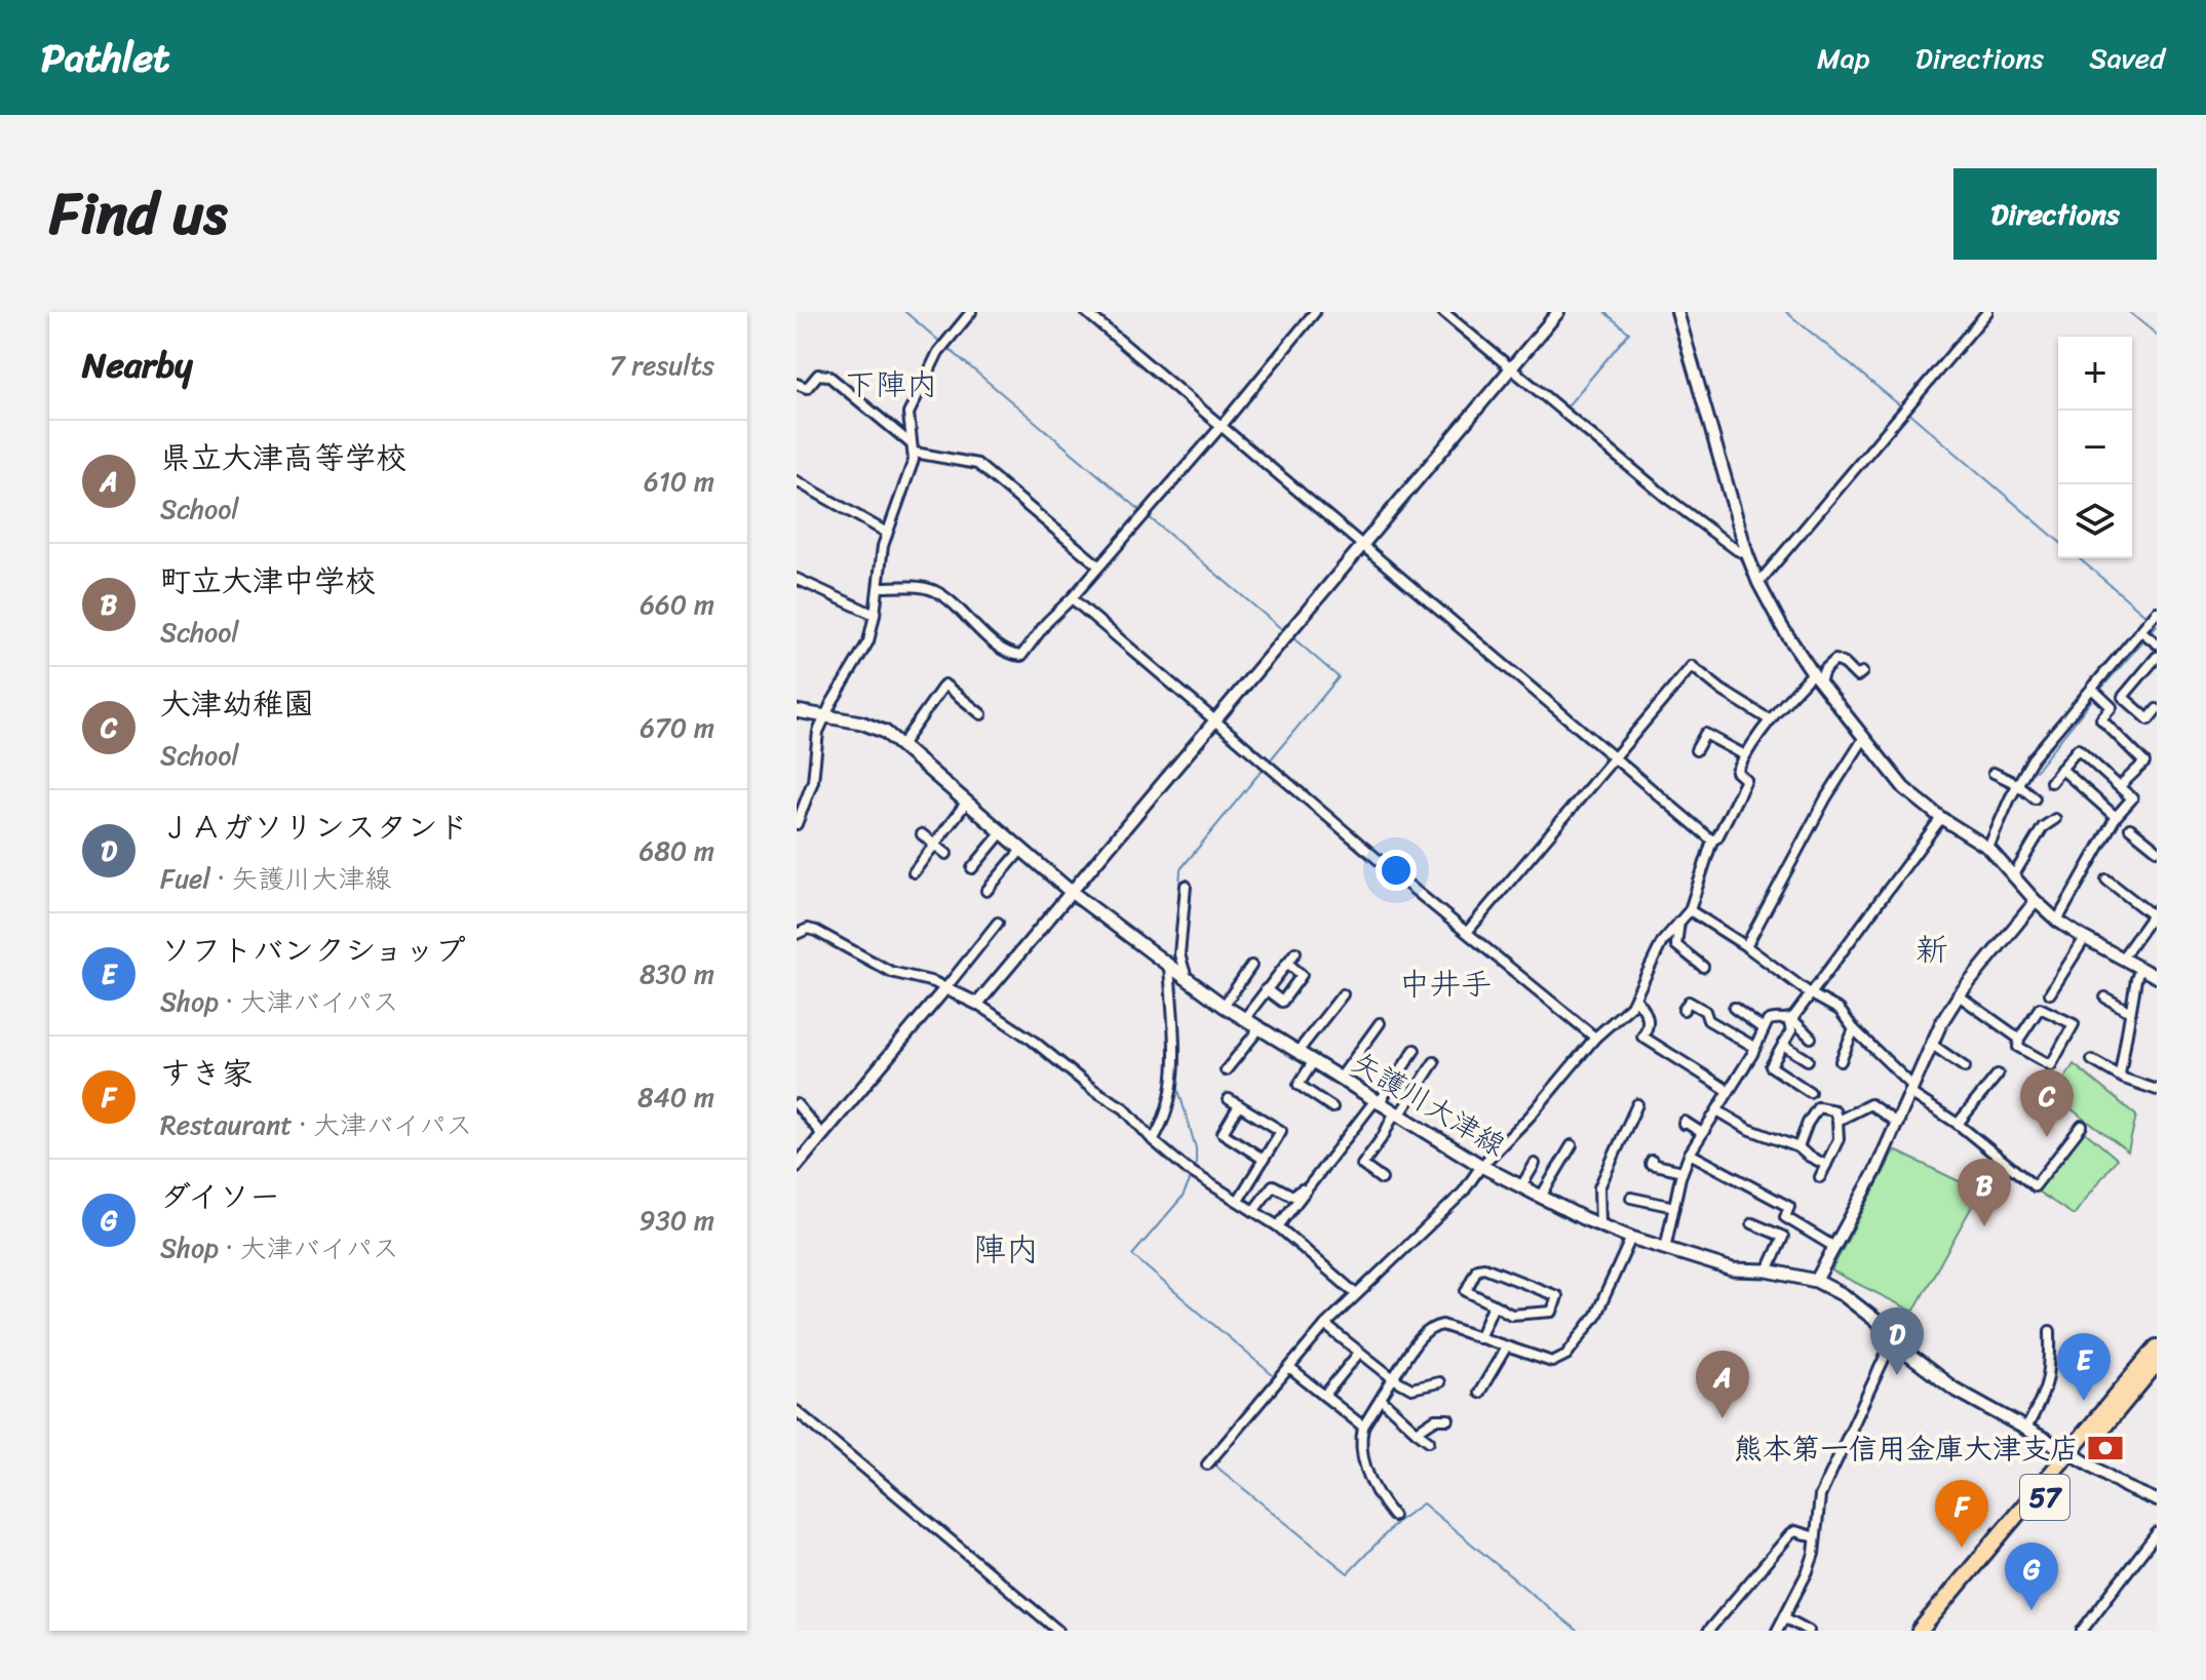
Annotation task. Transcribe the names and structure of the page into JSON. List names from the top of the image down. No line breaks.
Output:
{"streets":{"highway":["57"],"main road":["矢護川大津線"]},"crossings":[["矢護川大津線","57"]],"districts":["下陣内","新","中井手","陣内"],"places":{"bank":["熊本第一信用金庫大津支店"]},"page":{"header":"Pathlet","nav":["Map","Directions","Saved"],"title":"Find us","buttons":"Directions","heading":["Nearby","7 results"],"map_buttons":["+","−"],"list":[{"mark":"A","name":"県立大津高等学校","note":"School","value":"610 m"},{"mark":"B","name":"町立大津中学校","note":"School","value":"660 m"},{"mark":"C","name":"大津幼稚園","note":"School","value":"670 m"},{"mark":"D","name":"ＪＡガソリンスタンド","note":"Fuel · 矢護川大津線","value":"680 m"},{"mark":"E","name":"ソフトバンクショップ","note":"Shop · 大津バイパス","value":"830 m"},{"mark":"F","name":"すき家","note":"Restaurant · 大津バイパス","value":"840 m"},{"mark":"G","name":"ダイソー","note":"Shop · 大津バイパス","value":"930 m"}],"pins":["C","B","D","E","A","F","G"]}}
